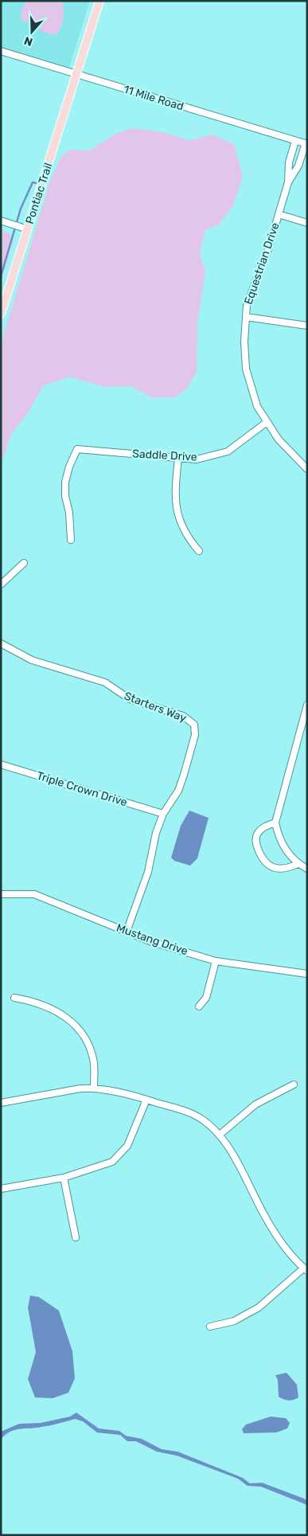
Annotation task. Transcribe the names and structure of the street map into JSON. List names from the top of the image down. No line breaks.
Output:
{"streets":{"main road":["Pontiac Trail"],"street":["11 Mile Road","Equestrian Drive","Saddle Drive","Starters Way","Triple Crown Drive","Mustang Drive"]},"crossings":[["11 Mile Road","Pontiac Trail"],["11 Mile Road","Equestrian Drive"],["Equestrian Drive","Saddle Drive"],["Starters Way","Triple Crown Drive"],["Starters Way","Mustang Drive"]],"north":"bottom"}
